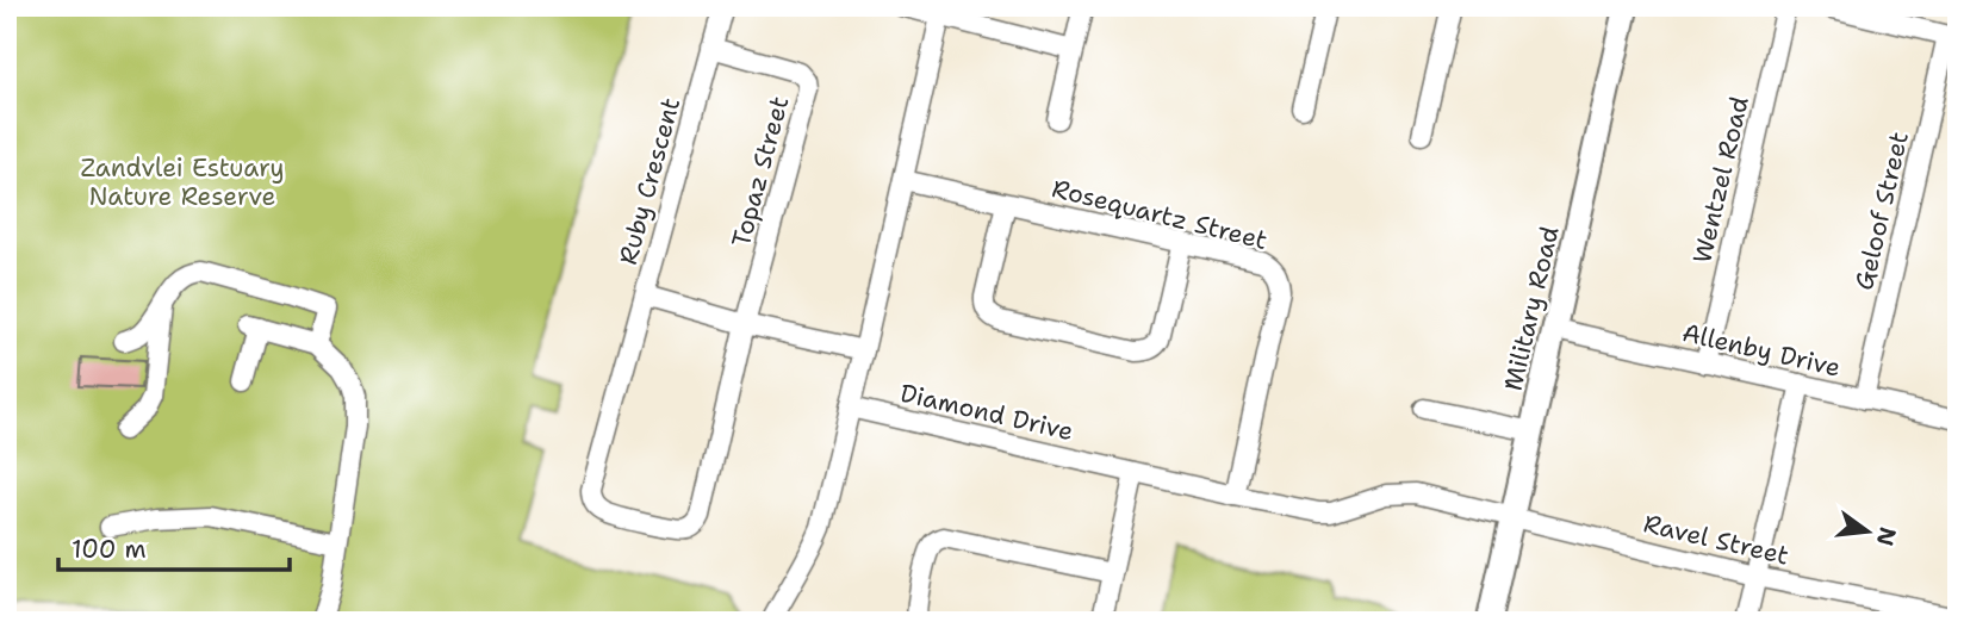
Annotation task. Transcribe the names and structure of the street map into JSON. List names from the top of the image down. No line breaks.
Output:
{"streets":{"main road":["Military Road"],"street":["Topaz Street","Wentzel Road","Ruby Crescent","Geloof Street","Rosequartz Street","Allenby Drive","Diamond Drive","Ravel Street"]},"crossings":[["Topaz Street","Ruby Crescent"],["Wentzel Road","Allenby Drive"],["Geloof Street","Allenby Drive"],["Rosequartz Street","Diamond Drive"],["Military Road","Allenby Drive"],["Military Road","Diamond Drive"],["Military Road","Ravel Street"],["Diamond Drive","Ravel Street"]],"parks":["Zandvlei Estuary Nature Reserve"],"scale_bar":"100 m","north":"right"}
